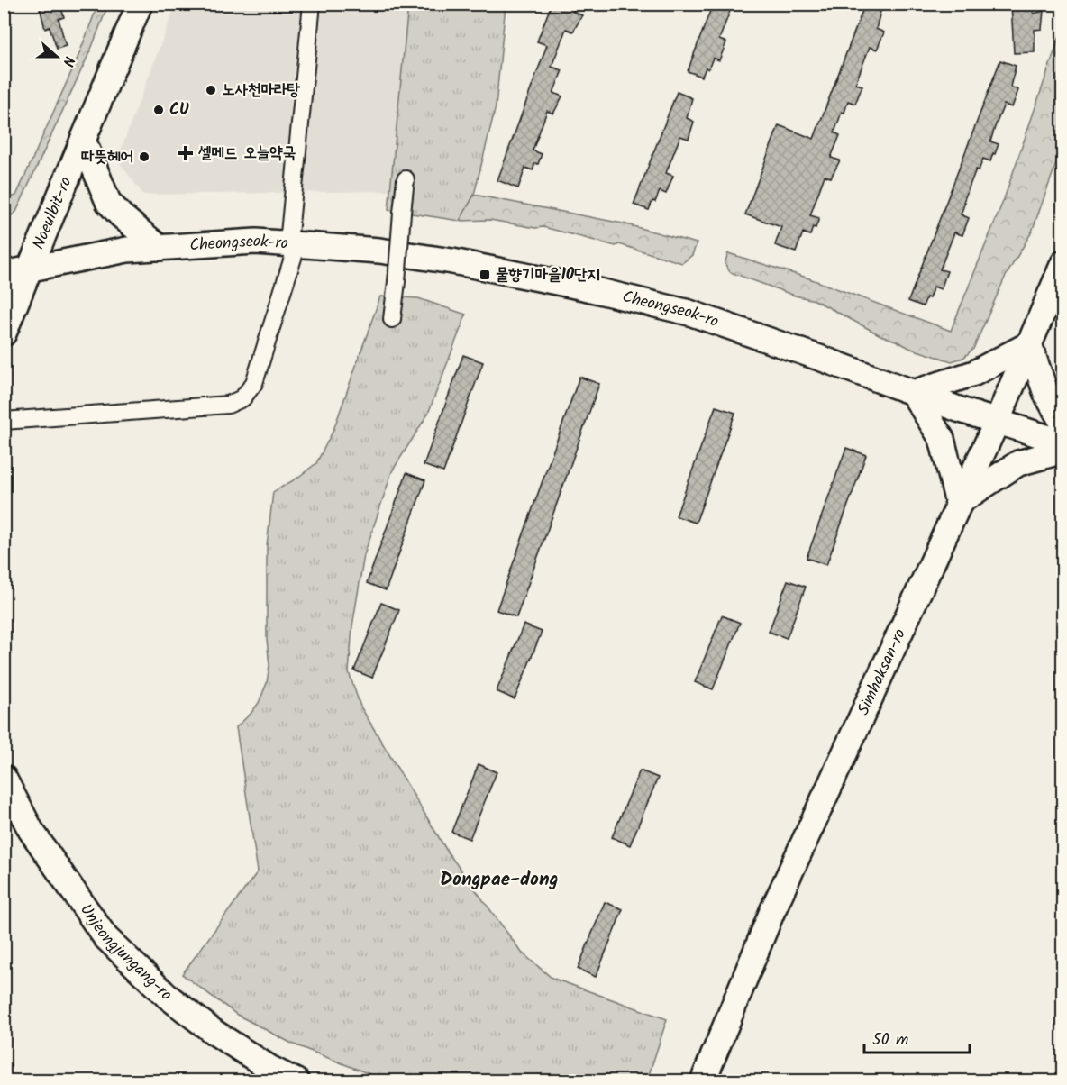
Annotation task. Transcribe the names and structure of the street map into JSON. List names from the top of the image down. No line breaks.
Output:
{"streets":{"street":["Noeulbit-ro","Cheongseok-ro","Simhaksan-ro","Unjeongjungang-ro"]},"crossings":[["Noeulbit-ro","Cheongseok-ro"],["Cheongseok-ro","Simhaksan-ro"]],"districts":["Dongpae-dong"],"places":{"other":["노사천마라탕","CU","따뜻헤어"],"health":["셀메드 오늘약국"],"transit":["물향기마을10단지"]},"scale_bar":"50 m","north":"right"}
